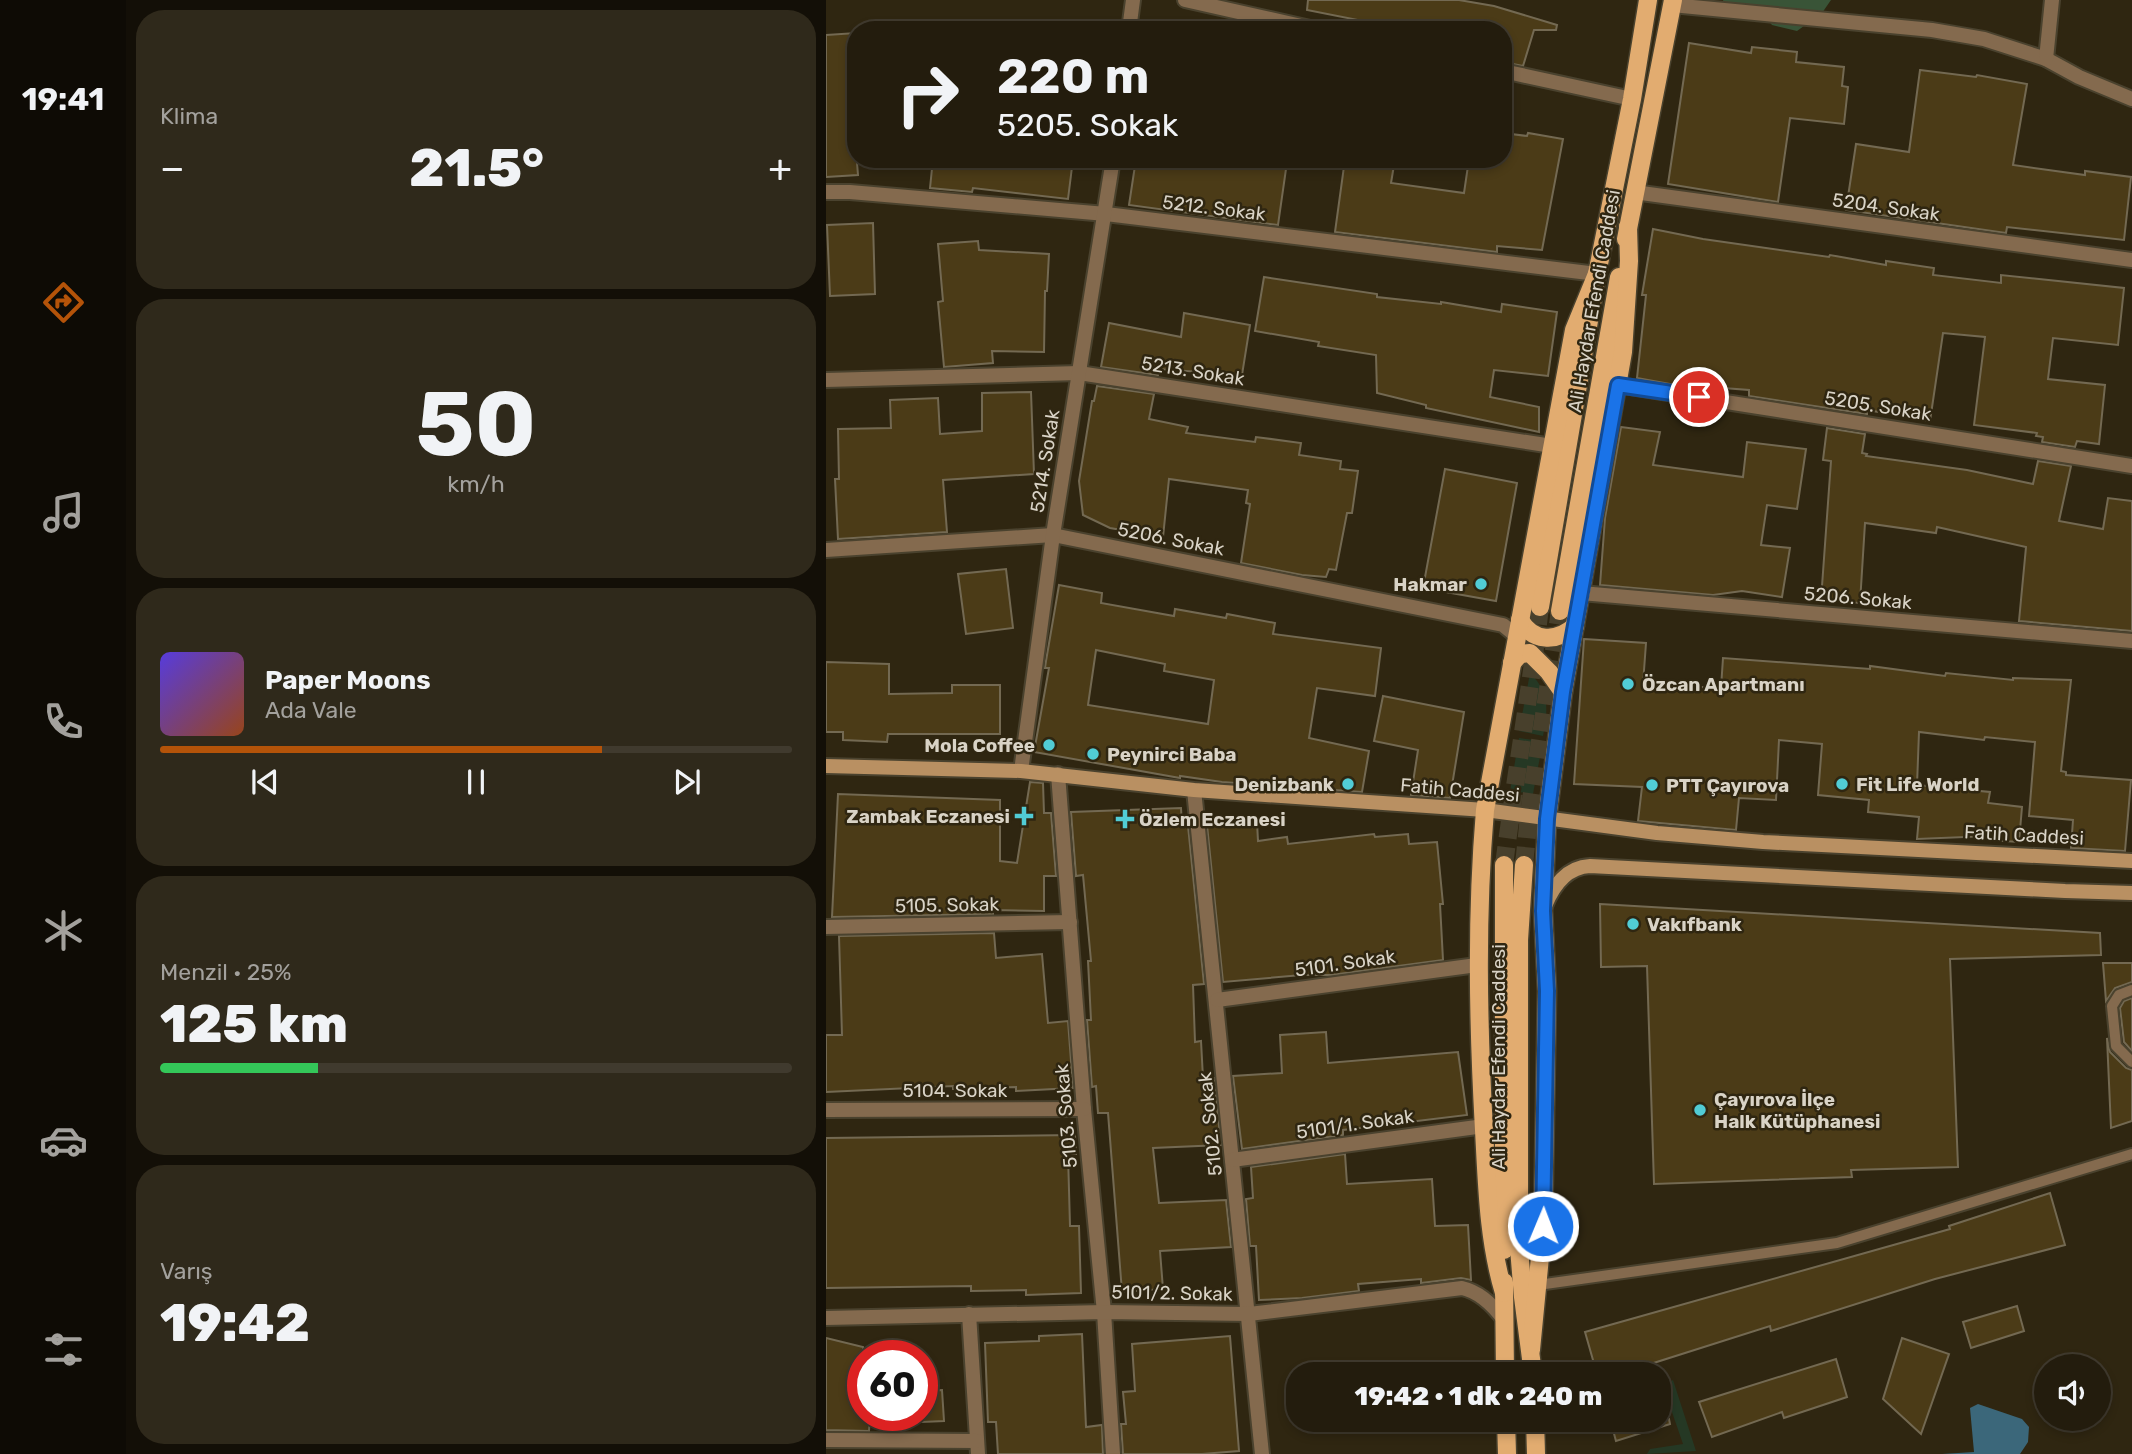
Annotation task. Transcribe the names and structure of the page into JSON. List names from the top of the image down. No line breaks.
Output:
{"streets":{"main road":["Ali Haydar Efendi Caddesi"],"street":["5204. Sokak","5212. Sokak","5213. Sokak","5205. Sokak","5214. Sokak","5206. Sokak","Fatih Caddesi","5105. Sokak","5101. Sokak","5104. Sokak","5103. Sokak","5102. Sokak","5101/1. Sokak","5101/2. Sokak"]},"crossings":[["5204. Sokak","Ali Haydar Efendi Caddesi"],["5212. Sokak","Ali Haydar Efendi Caddesi"],["5212. Sokak","5214. Sokak"],["Ali Haydar Efendi Caddesi","5101/2. Sokak"],["5213. Sokak","5214. Sokak"],["5214. Sokak","5206. Sokak"],["5214. Sokak","Fatih Caddesi"],["Fatih Caddesi","5103. Sokak"],["Fatih Caddesi","5102. Sokak"],["5105. Sokak","5103. Sokak"],["5101. Sokak","5102. Sokak"],["5104. Sokak","5103. Sokak"],["5103. Sokak","5101/2. Sokak"],["5102. Sokak","5101/1. Sokak"],["5102. Sokak","5101/2. Sokak"]],"places":{"other":["Hakmar","Özcan Apartmanı","Mola Coffee","Peynirci Baba","Denizbank","Fit Life World","PTT Çayırova","Vakıfbank","Çayırova İlçe Halk Kütüphanesi"],"health":["Zambak Eczanesi","Özlem Eczanesi"]},"page":{"tabs":"19:41","tile":["Klima",["50","km/h"],["Menzil · 25%","125 km"],["Varış","19:42"]],"turn":["220 m","5205. Sokak"],"heat":["−","21.5°","+"],"song":["Paper Moons","Ada Vale"],"limit":"60","trip":"19:42 · 1 dk · 240 m"}}
